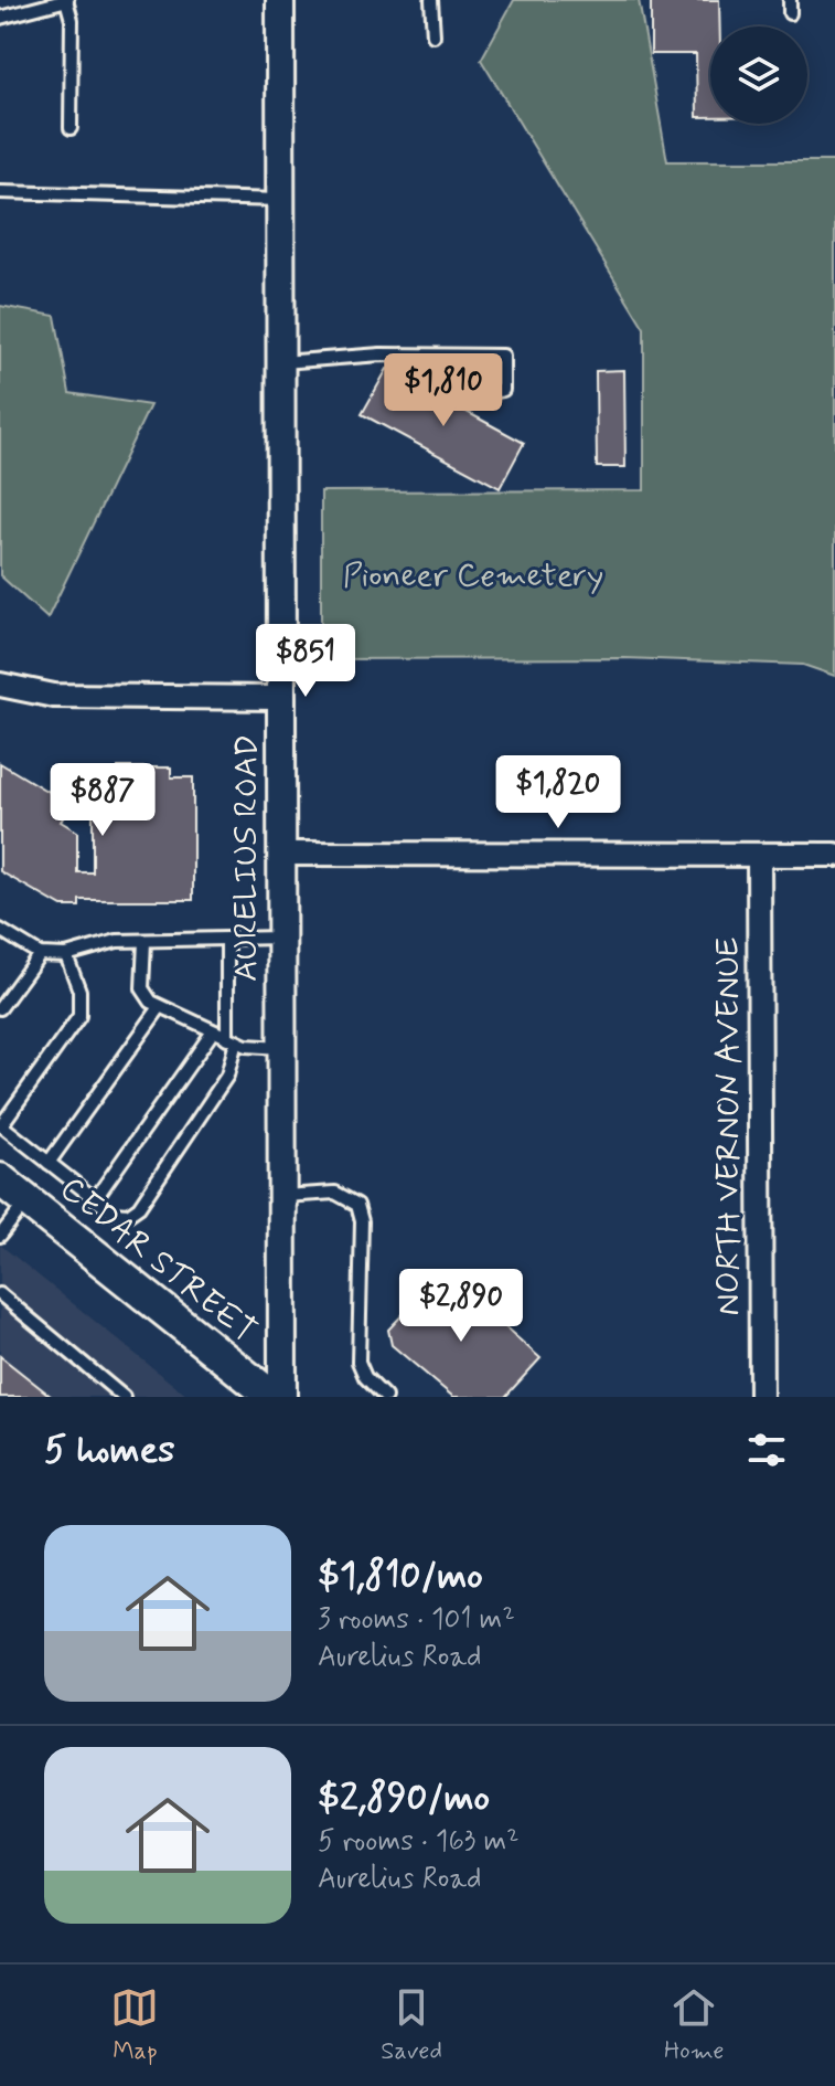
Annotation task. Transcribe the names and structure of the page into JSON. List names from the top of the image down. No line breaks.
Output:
{"streets":{"main road":["CEDAR STREET"],"street":["AURELIUS ROAD","NORTH VERNON AVENUE"]},"parks":["Pioneer Cemetery"],"page":{"price":["$1,810","$851","$1,820","$887","$2,890"],"heading":"5 homes","list":[{"name":"$1,810/mo","note":"3 rooms · 101 m² · Aurelius Road"},{"name":"$2,890/mo","note":"5 rooms · 163 m² · Aurelius Road"}],"tabs":["Map","Saved","Home"]}}
